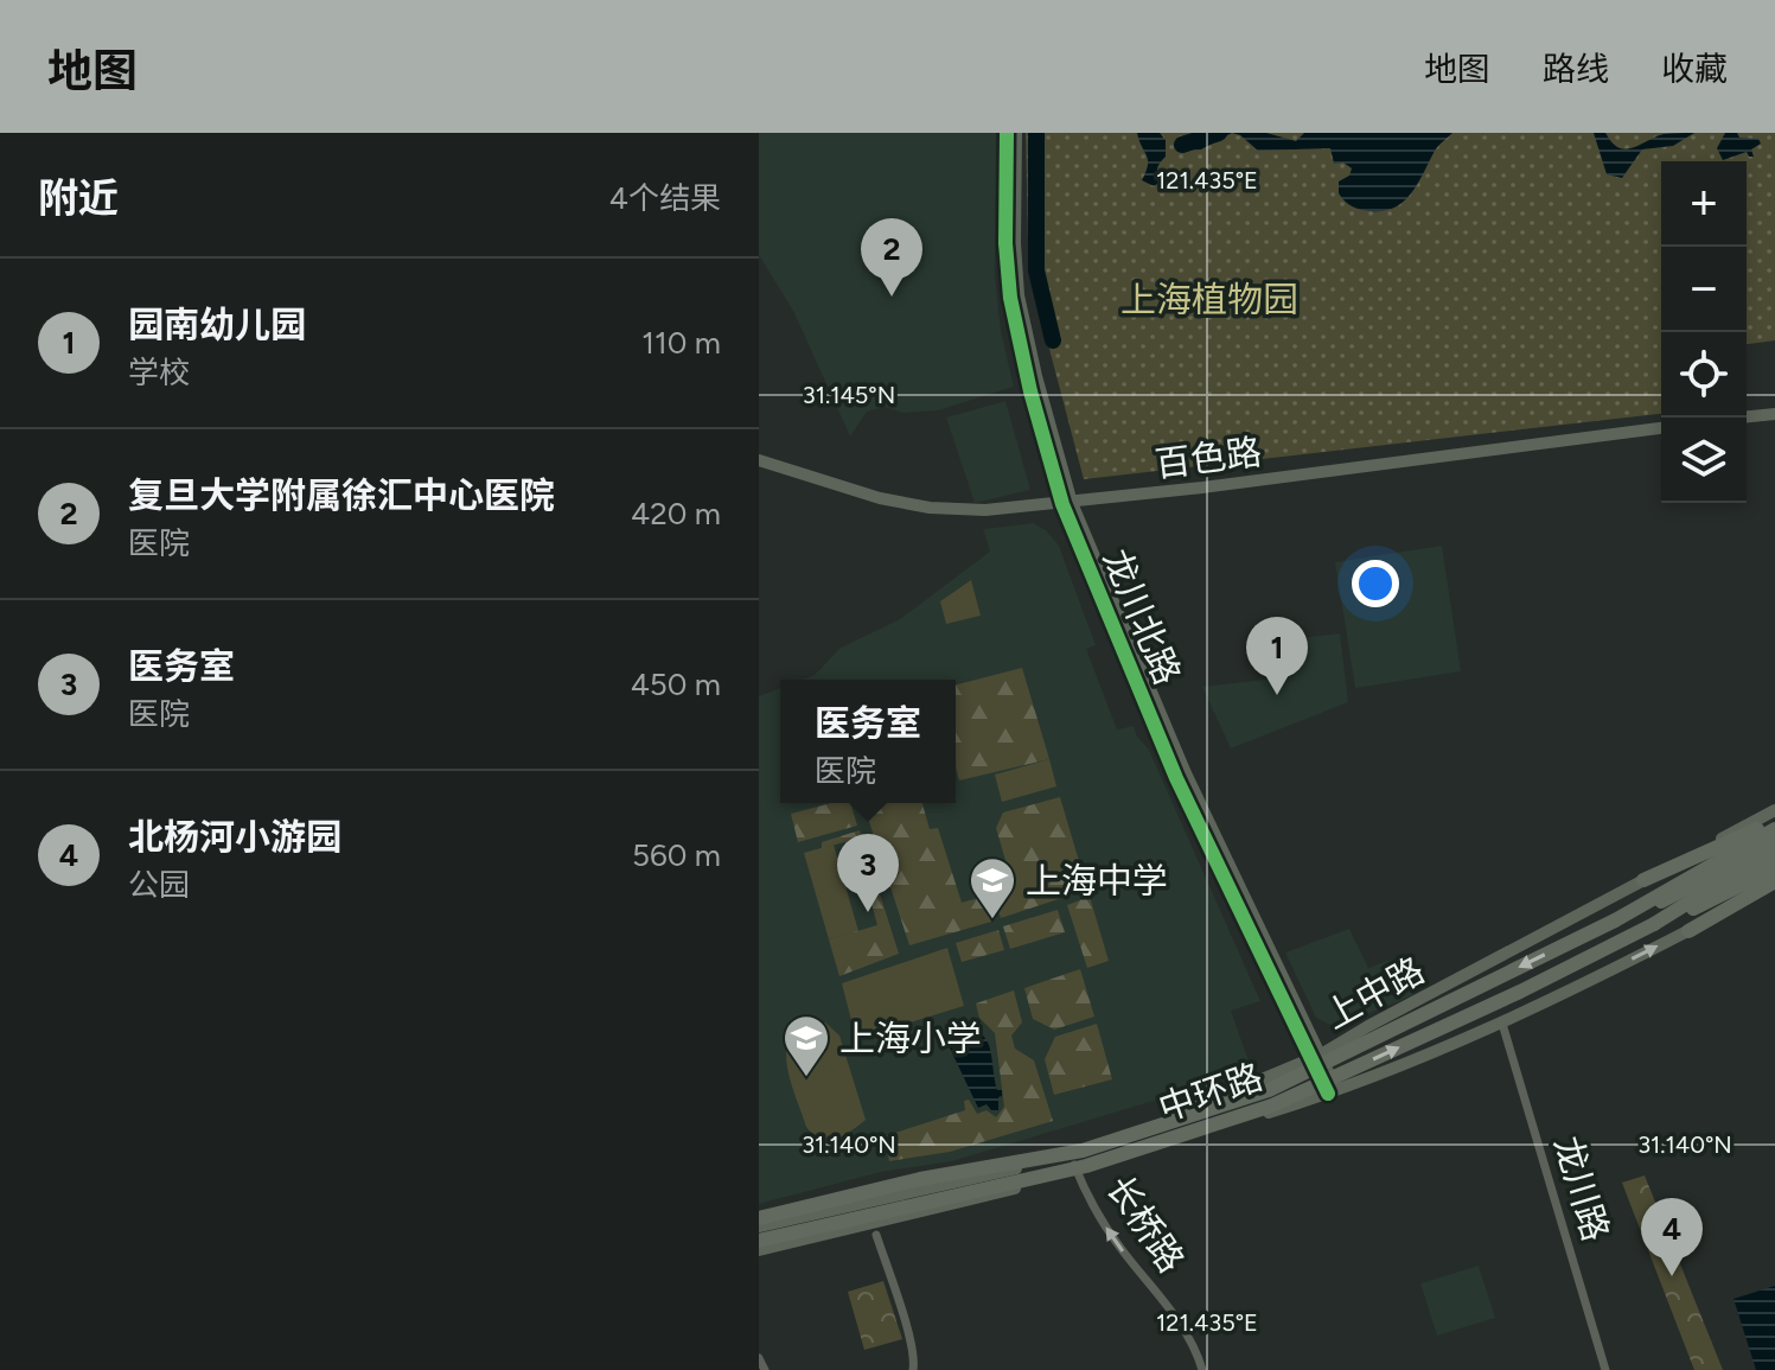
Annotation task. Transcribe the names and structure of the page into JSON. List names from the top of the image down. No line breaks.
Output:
{"streets":{"highway":["中环路"],"street":["百色路","龙川北路","上中路","龙川路","长桥路"]},"crossings":[["百色路","龙川北路"],["龙川北路","上中路"],["上中路","龙川路"],["上中路","长桥路"]],"one_way":["长桥路"],"parks":["上海植物园"],"places":{"school or university":["上海中学","上海小学"]},"page":{"header":"地图","nav":["地图","路线","收藏"],"heading":["附近","4个结果"],"map_buttons":["+","−"],"pins":["2","1","3","4"],"list":[{"mark":"1","name":"园南幼儿园","note":"学校","value":"110 m"},{"mark":"2","name":"复旦大学附属徐汇中心医院","note":"医院","value":"420 m"},{"mark":"3","name":"医务室","note":"医院","value":"450 m"},{"mark":"4","name":"北杨河小游园","note":"公园","value":"560 m"}],"popup":["医务室","医院"]},"coordinates":["121.435°E","31.145°N","31.140°N"]}
